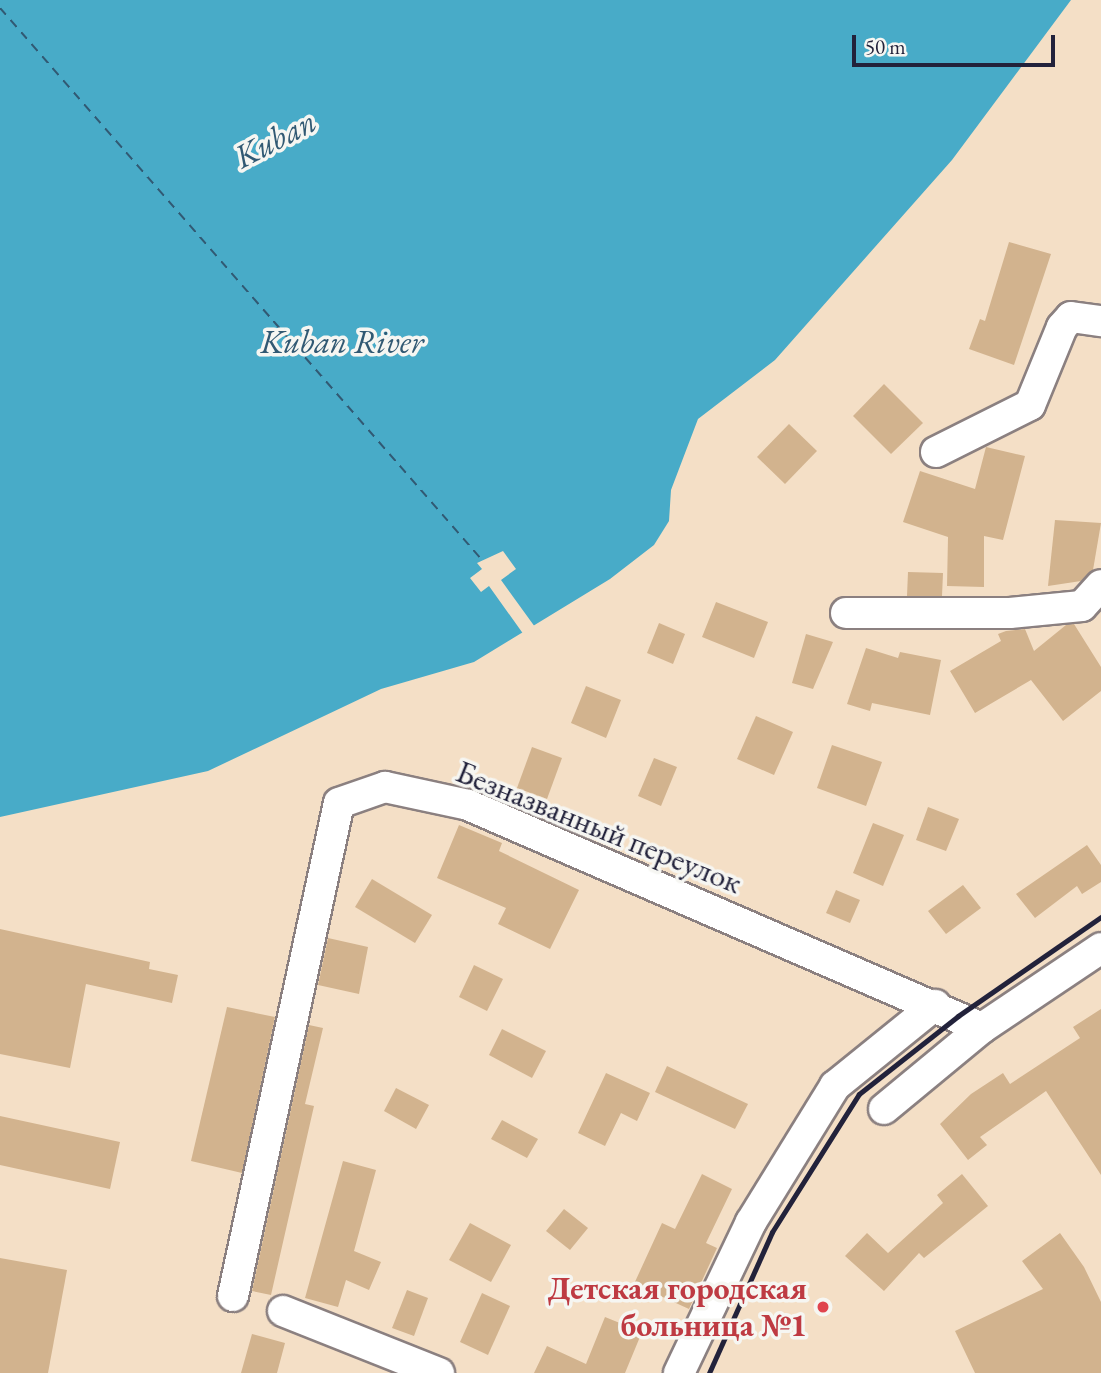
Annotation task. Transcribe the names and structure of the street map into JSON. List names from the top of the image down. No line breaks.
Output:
{"streets":{"street":["Безназванный переулок"]},"water":["Kuban","Kuban River"],"places":["Детская городская больница №1"],"scale_bar":"50 m"}
